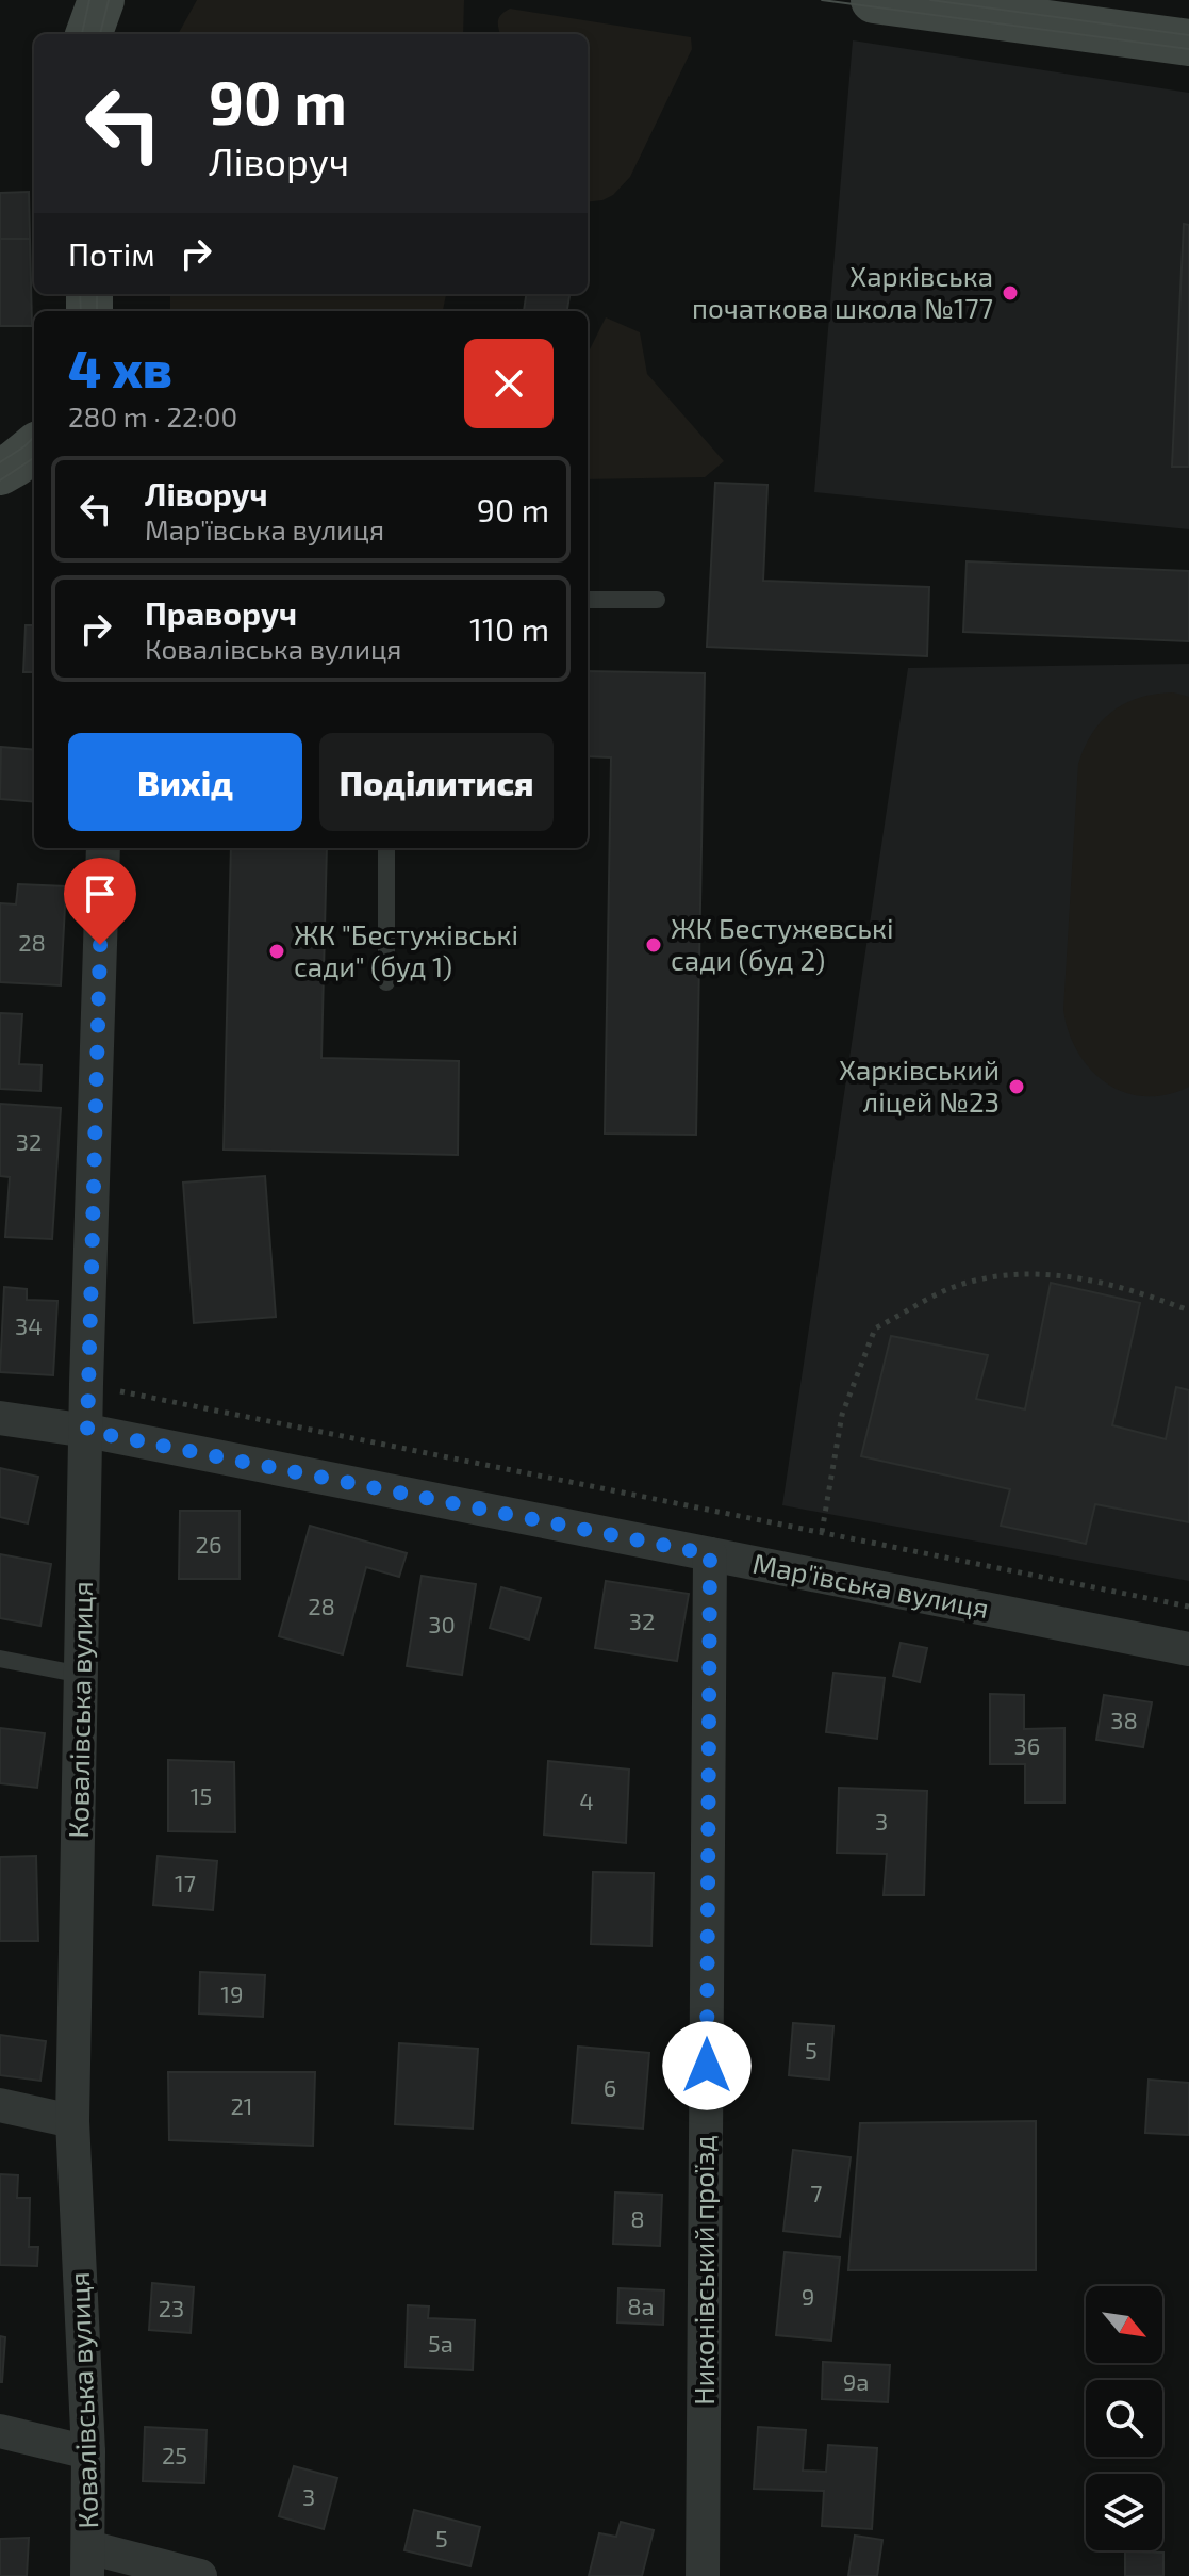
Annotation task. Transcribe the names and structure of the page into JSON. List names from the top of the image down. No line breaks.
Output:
{"streets":{"street":["Мар'ївська вулиця","Ковалівська вулиця","Никонівський проїзд"]},"crossings":[["Мар'ївська вулиця","Ковалівська вулиця"],["Мар'ївська вулиця","Никонівський проїзд"]],"places":["Харківська початкова школа №177","ЖК Бестужевські сади (буд 2)","ЖК \"Бестужівські сади\" (буд 1)","Харківський ліцей №23"],"house_numbers":["28","32","34","26","28","32","30","38","36","15","4","3","17","19","5","6","21","7","8","9","8а","23","5а","9а","25","3","5"],"north":"bottom right","page":{"turn":["90 m","Ліворуч"],"then":"Потім","heading":["4 хв","280 m · 22:00"],"list":[{"name":"Ліворуч","note":"Мар'ївська вулиця","value":"90 m"},{"name":"Праворуч","note":"Ковалівська вулиця","value":"110 m"}],"buttons":["Вихід","Поділитися"]}}
